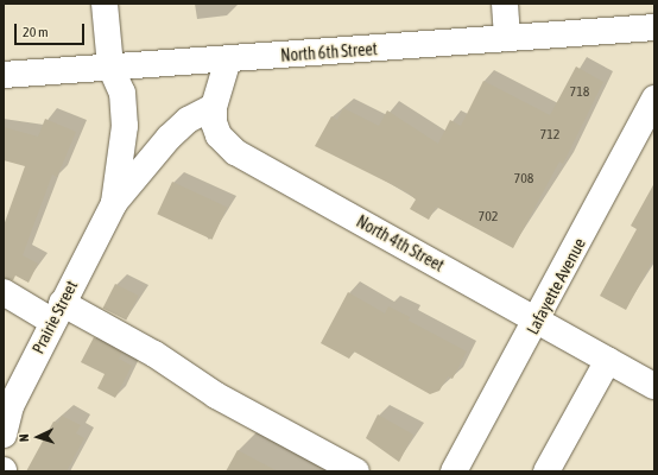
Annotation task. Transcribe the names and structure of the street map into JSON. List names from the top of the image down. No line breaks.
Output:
{"streets":{"street":["North 6th Street","North 4th Street","Lafayette Avenue","Prairie Street"]},"crossings":[["North 6th Street","North 4th Street"],["North 6th Street","Prairie Street"],["North 4th Street","Lafayette Avenue"],["North 4th Street","Prairie Street"]],"house_numbers":["718","712","708","702"],"scale_bar":"20 m","north":"left"}
